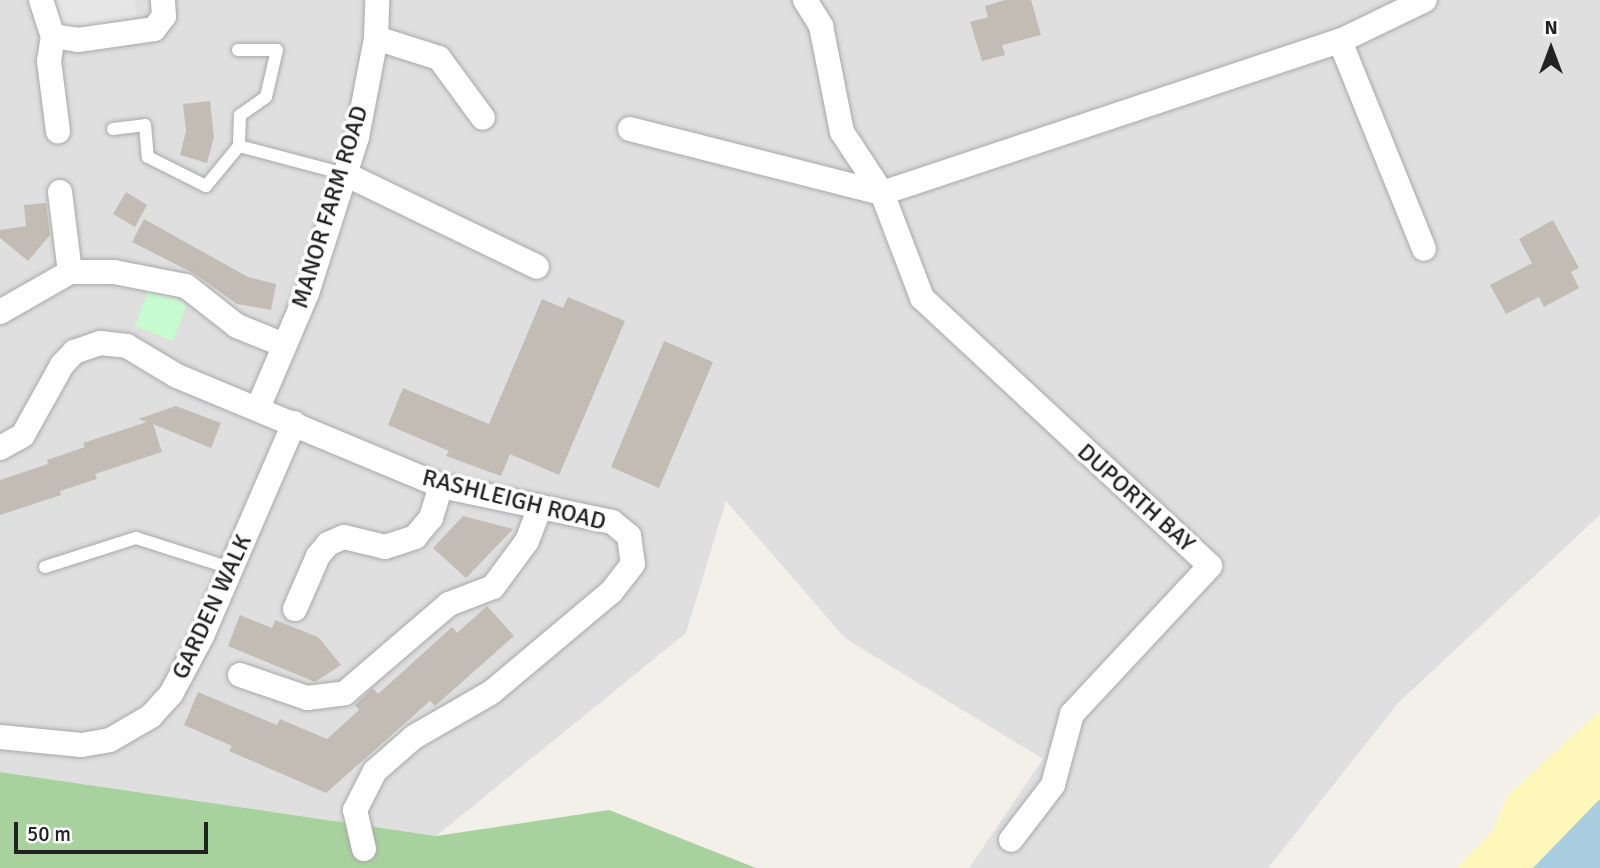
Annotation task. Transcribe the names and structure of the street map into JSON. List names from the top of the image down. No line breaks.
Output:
{"streets":{"street":["MANOR FARM ROAD","DUPORTH BAY","RASHLEIGH ROAD","GARDEN WALK"]},"crossings":[["MANOR FARM ROAD","RASHLEIGH ROAD"],["RASHLEIGH ROAD","GARDEN WALK"]],"scale_bar":"50 m","north":"top"}
